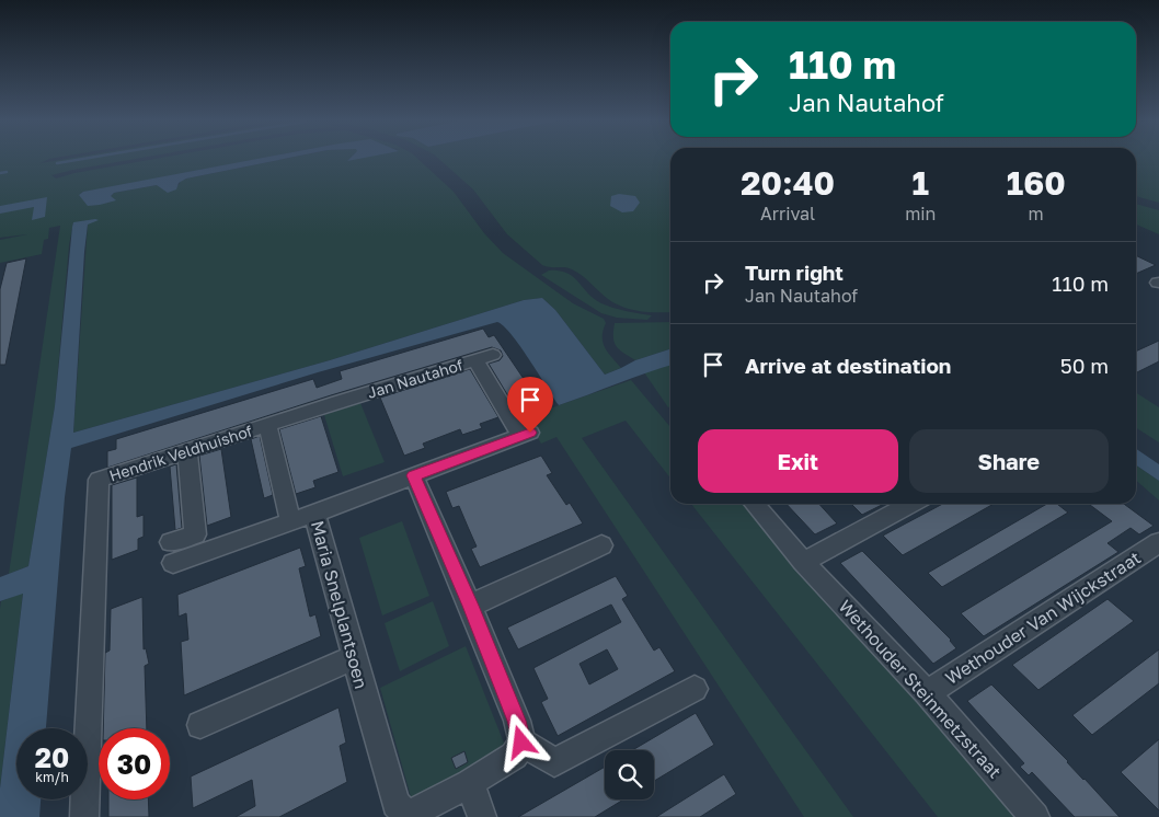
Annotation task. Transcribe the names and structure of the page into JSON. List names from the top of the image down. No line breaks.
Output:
{"streets":{"street":["Jan Nautahof","Hendrik Veldhuishof","Maria Snelplantsoen","Wethouder Van Wijckstraat","Wethouder Steinmetzstraat"]},"crossings":[["Jan Nautahof","Hendrik Veldhuishof"],["Wethouder Van Wijckstraat","Wethouder Steinmetzstraat"]],"page":{"turn":["110 m","Jan Nautahof"],"eta":["20:40","Arrival","1","min","160","m"],"list":[{"name":"Turn right","note":"Jan Nautahof","value":"110 m"},{"name":"Arrive at destination","value":"50 m"}],"buttons":["Exit","Share"],"speed":"20 km/h","limit":"30"}}
